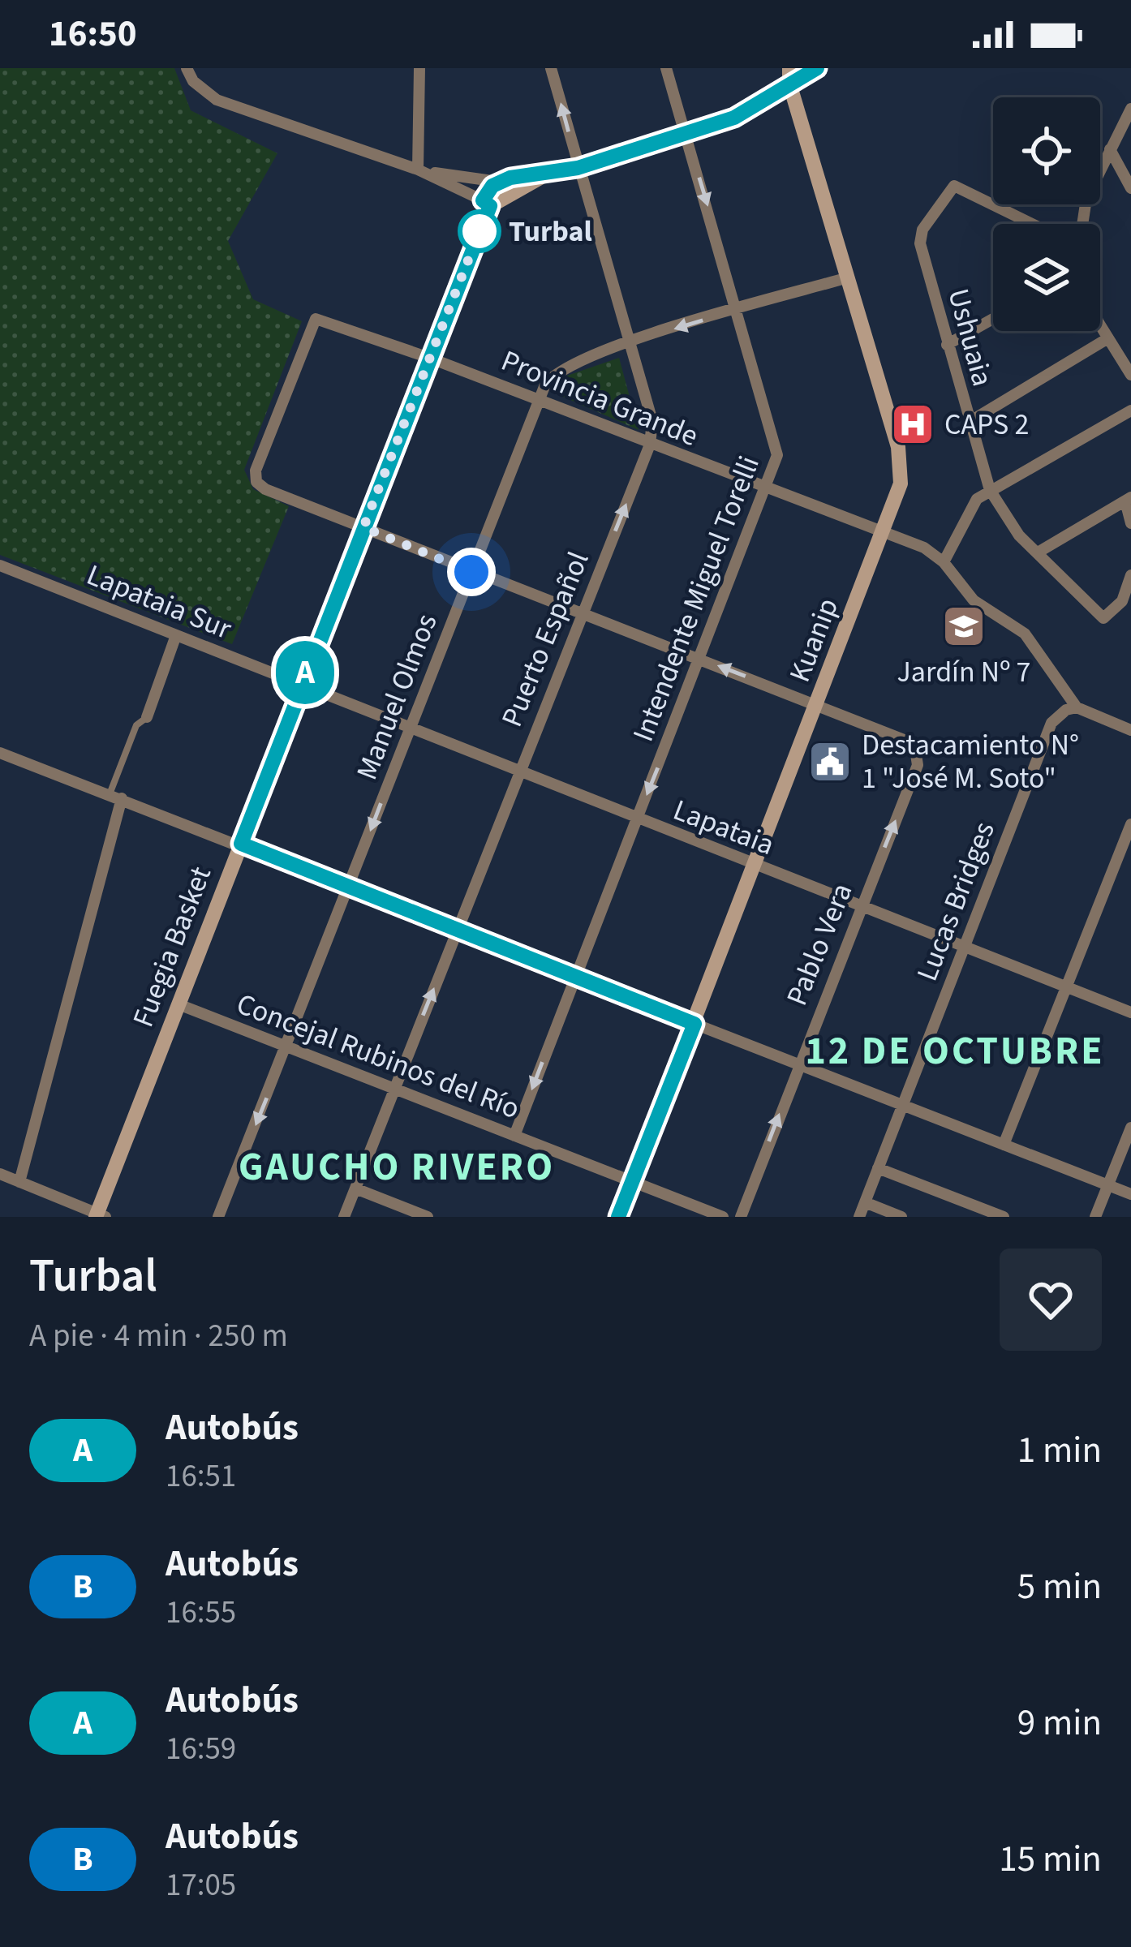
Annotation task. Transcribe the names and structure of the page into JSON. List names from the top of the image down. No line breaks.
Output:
{"streets":{"main road":["Kuanip","Fuegia Basket"],"street":["Ushuaia","Provincia Grande","Intendente Miguel Torelli","Lapataia Sur","Puerto Español","Manuel Olmos","Lapataia","Lucas Bridges","Pablo Vera","Concejal Rubinos del Río"]},"crossings":[["Provincia Grande","Intendente Miguel Torelli"],["Provincia Grande","Puerto Español"],["Provincia Grande","Kuanip"],["Provincia Grande","Manuel Olmos"],["Provincia Grande","Lucas Bridges"],["Provincia Grande","Fuegia Basket"],["Intendente Miguel Torelli","Manuel Olmos"],["Intendente Miguel Torelli","Lapataia"],["Intendente Miguel Torelli","Concejal Rubinos del Río"],["Lapataia Sur","Lapataia"],["Lapataia Sur","Fuegia Basket"],["Puerto Español","Manuel Olmos"],["Puerto Español","Lapataia"],["Puerto Español","Concejal Rubinos del Río"],["Kuanip","Manuel Olmos"],["Kuanip","Lapataia"],["Kuanip","Pablo Vera"],["Kuanip","Concejal Rubinos del Río"],["Manuel Olmos","Lapataia"],["Manuel Olmos","Concejal Rubinos del Río"],["Lapataia","Lucas Bridges"],["Lapataia","Pablo Vera"],["Lapataia","Fuegia Basket"],["Fuegia Basket","Concejal Rubinos del Río"]],"one_way":["Intendente Miguel Torelli","Puerto Español","Manuel Olmos","Pablo Vera"],"districts":["12 DE OCTUBRE","GAUCHO RIVERO"],"places":{"other":["Turbal"],"hospital":["CAPS 2"],"school or university":["Jardín Nº 7"],"public building":["Destacamiento N° 1 \"José M. Soto\""]},"lines":["bus line A"],"page":{"status":"16:50","on_map":"A","heading":["Turbal","A pie · 4 min · 250 m"],"list":[{"mark":"A","name":"Autobús","note":"16:51","value":"1 min"},{"mark":"B","name":"Autobús","note":"16:55","value":"5 min"},{"mark":"A","name":"Autobús","note":"16:59","value":"9 min"},{"mark":"B","name":"Autobús","note":"17:05","value":"15 min"}]}}
